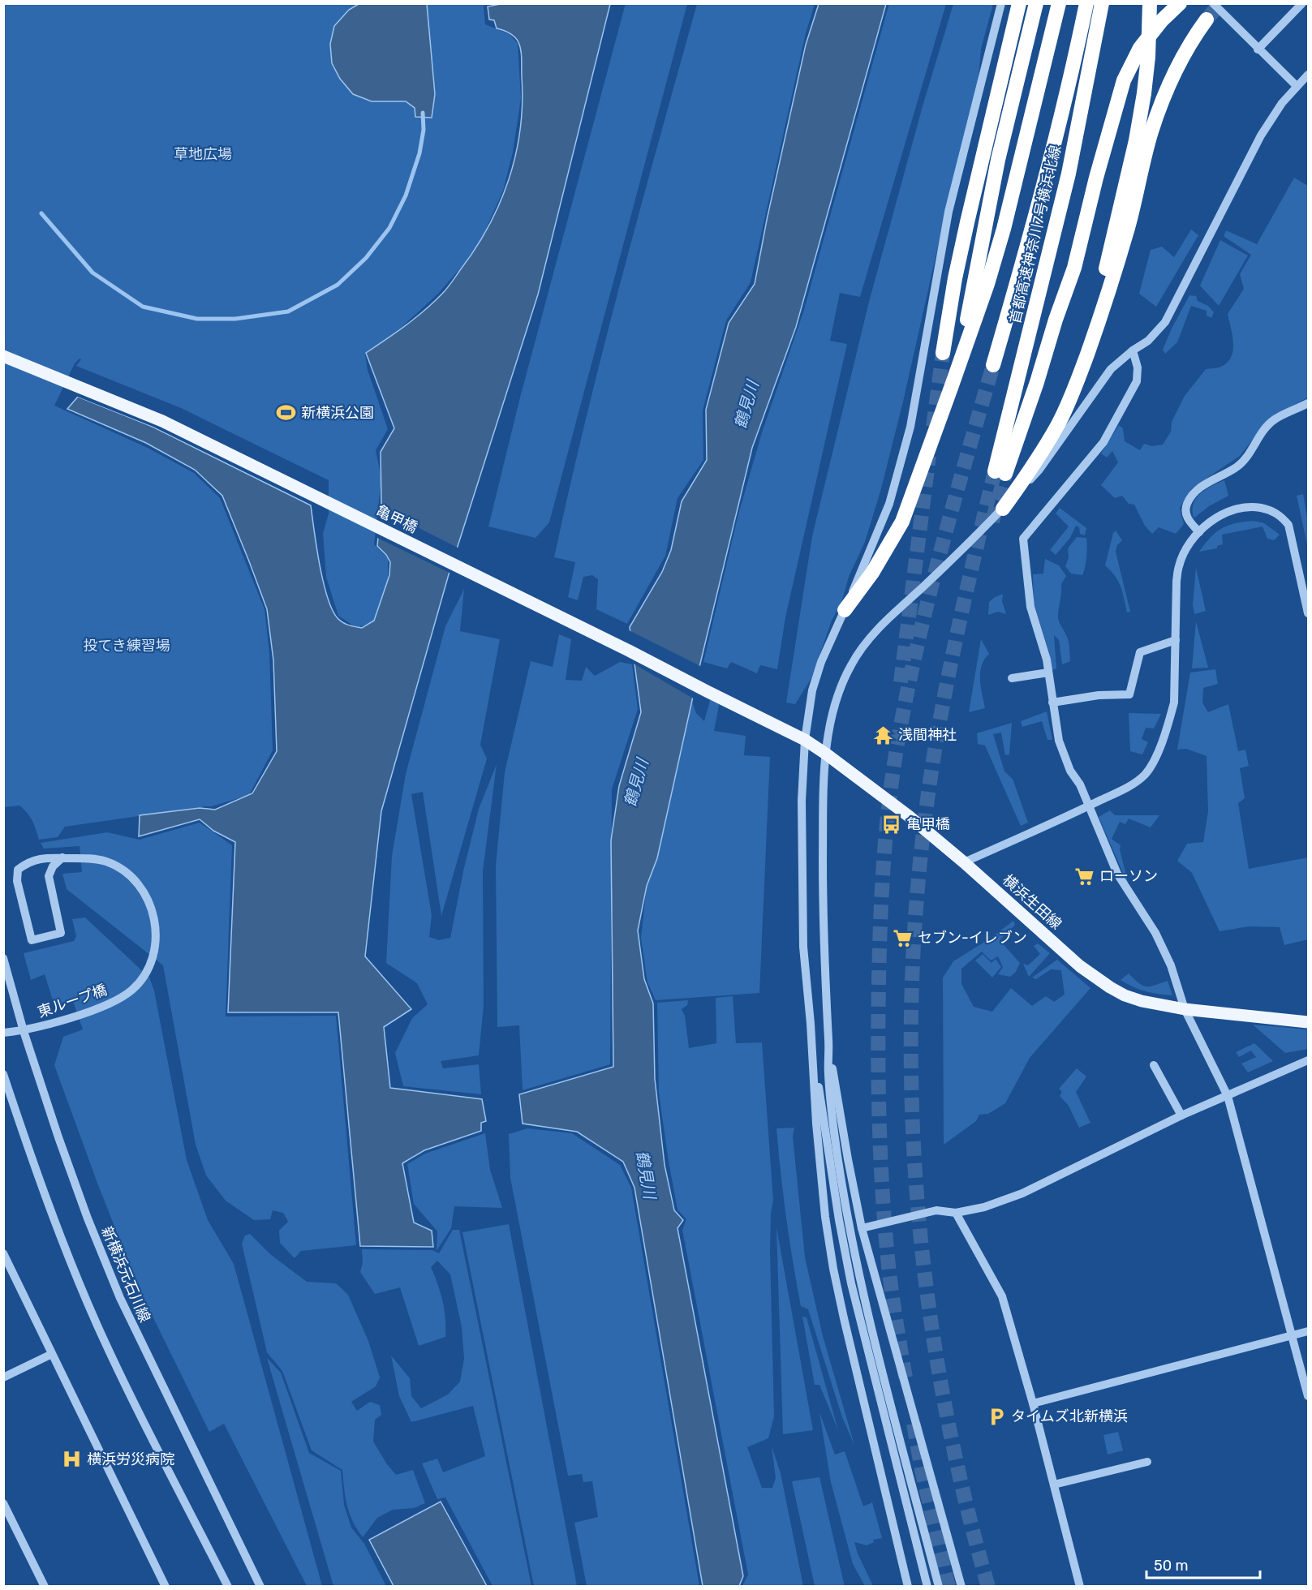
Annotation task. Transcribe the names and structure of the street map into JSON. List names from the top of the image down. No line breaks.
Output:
{"streets":{"highway":["首都高速神奈川7号横浜北線"],"main road":["亀甲橋","横浜生田線"],"street":["東ループ橋","新横浜元石川線"]},"crossings":[["亀甲橋","横浜生田線"],["東ループ橋","新横浜元石川線"]],"water":["鶴見川"],"parks":["草地広場","投てき練習場"],"places":{"sports":["新横浜公園"],"temple":["浅間神社"],"bus stop":["亀甲橋"],"supermarket":["ローソン","セブン-イレブン"],"parking":["タイムズ北新横浜"],"hospital":["横浜労災病院"]},"scale_bar":"50 m"}
